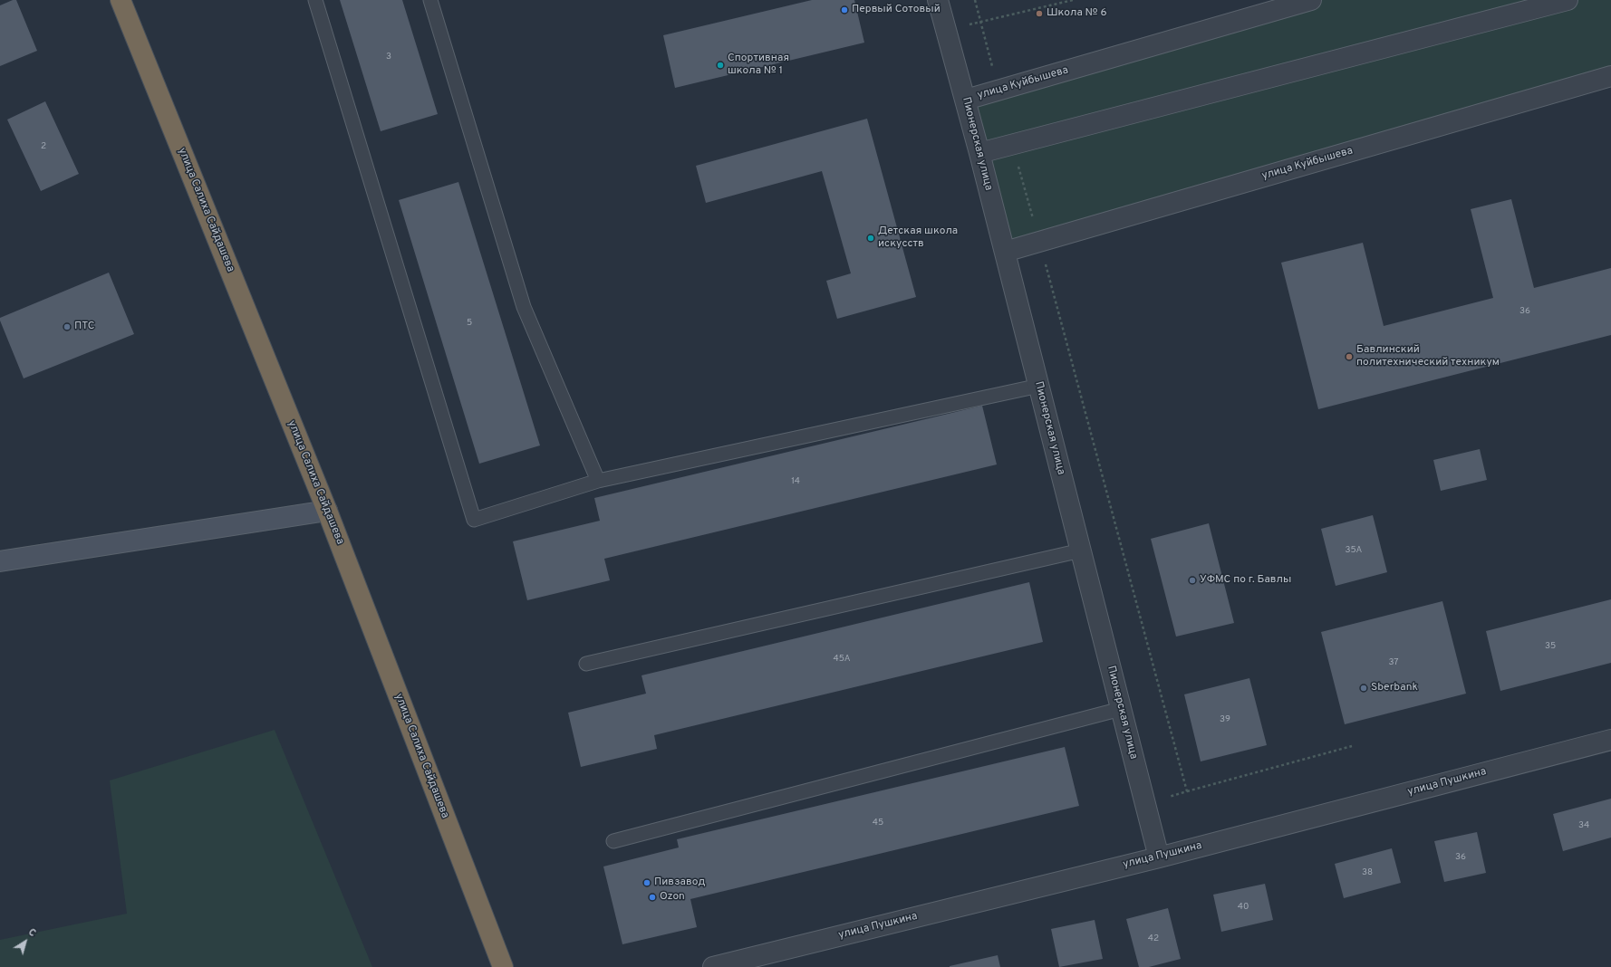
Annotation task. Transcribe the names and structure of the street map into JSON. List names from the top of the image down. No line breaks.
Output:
{"streets":{"highway":["улица Салиха Сайдашева"],"street":["улица Куйбышева","Пионерская улица","улица Пушкина"]},"crossings":[["улица Куйбышева","Пионерская улица"],["Пионерская улица","улица Пушкина"]],"places":["Первый Сотовый","Школа № 6","Спортивная школа № 1","Детская школа искусств","ПТС","Бавлинский политехнический техникум","УФМС по г. Бавлы","Sberbank","Пивзавод","Ozon"],"house_numbers":["3","2","36","5","14","35А","35","45А","37","39","45","34","36","38","40","42"],"north":"top right"}
